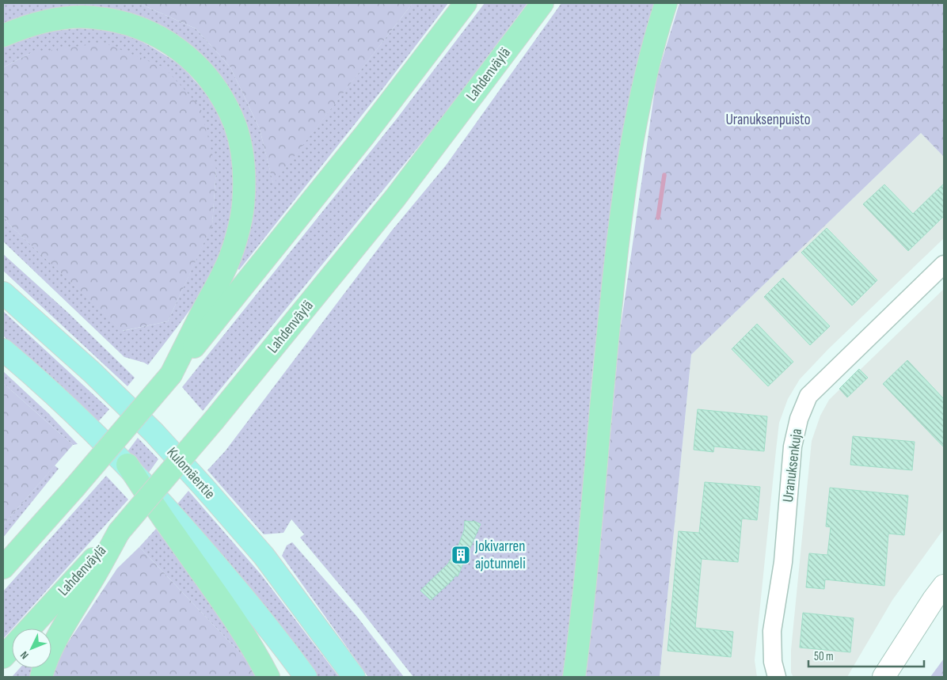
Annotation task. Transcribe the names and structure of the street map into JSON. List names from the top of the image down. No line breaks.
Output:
{"streets":{"highway":["Lahdenväylä"],"main road":["Kulomäentie"],"street":["Uranuksenkuja"]},"parks":["Uranuksenpuisto"],"places":{"building":["Jokivarren ajotunneli"]},"scale_bar":"50 m","north":"bottom left"}
